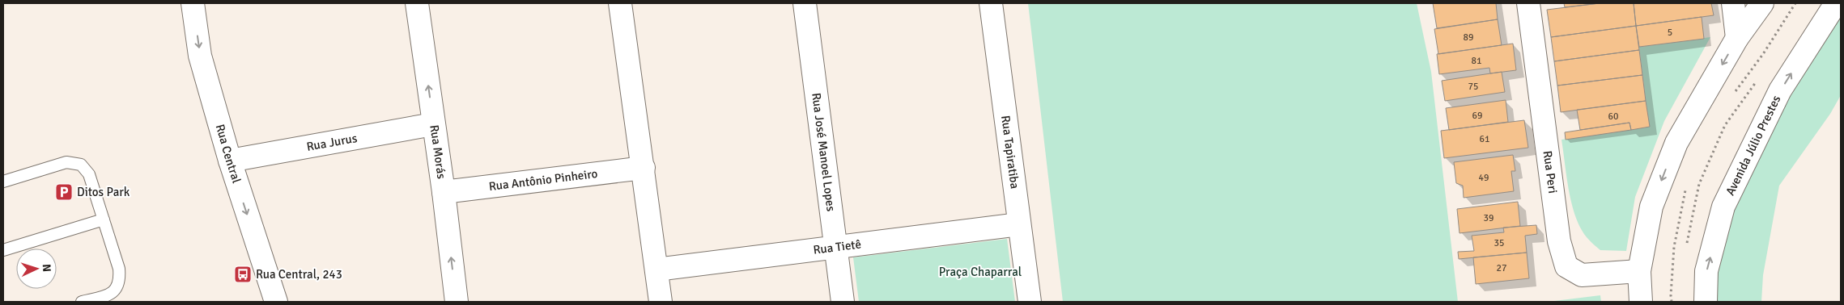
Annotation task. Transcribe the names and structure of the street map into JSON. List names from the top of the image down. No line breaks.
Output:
{"streets":{"street":["Rua Jurus","Avenida Júlio Prestes","Rua Morás","Rua José Manoel Lopes","Rua Tapiratiba","Rua Central","Rua Peri","Rua Antônio Pinheiro","Rua Tietê"]},"crossings":[["Rua Jurus","Rua Morás"],["Rua Jurus","Rua Central"],["Rua Morás","Rua Antônio Pinheiro"],["Rua José Manoel Lopes","Rua Tietê"],["Rua Tapiratiba","Rua Tietê"]],"one_way":["Rua Morás","Rua Central"],"parks":["Praça Chaparral"],"places":{"parking":["Ditos Park"],"bus stop":["Rua Central, 243"]},"house_numbers":["5","89","81","75","69","60","61","49","39","35","27"],"north":"right"}
